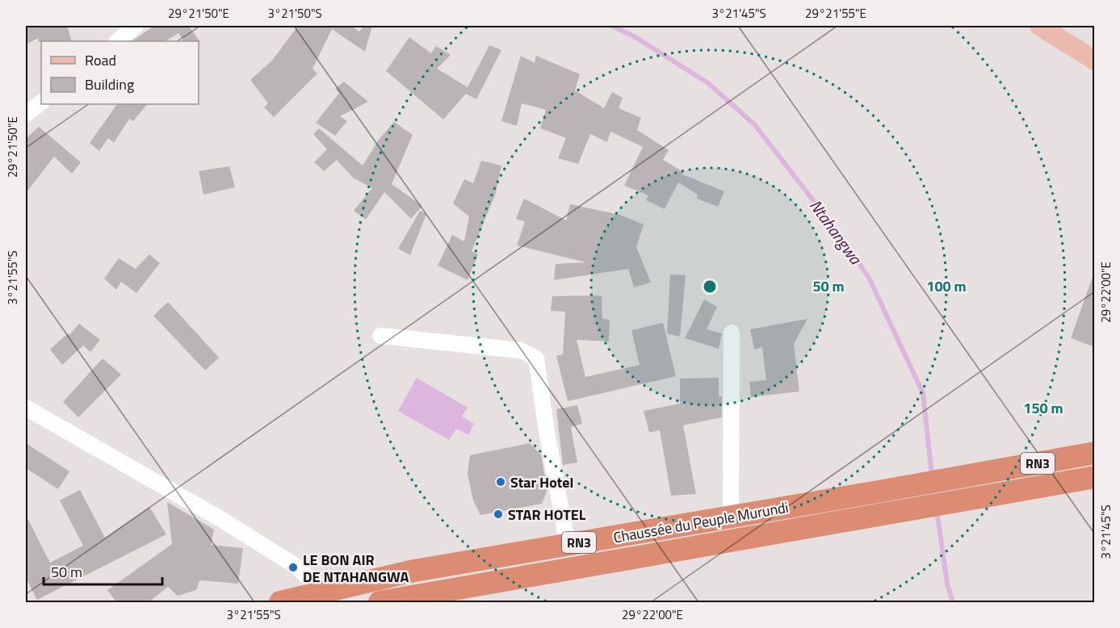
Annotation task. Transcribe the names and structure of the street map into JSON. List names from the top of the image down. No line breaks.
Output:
{"streets":{"highway":["RN3","Chaussée du Peuple Murundi"]},"water":["Ntahangwa"],"places":["Star Hotel","STAR HOTEL","LE BON AIR DE NTAHANGWA"],"legend":["Road","Building"],"scale_bar":"50 m","coordinates":["29°21'50\"E","3°21'50\"S","3°21'45\"S","29°21'55\"E","3°21'55\"S","29°22'00\"E"],"rings":["50 m","100 m","150 m"]}
